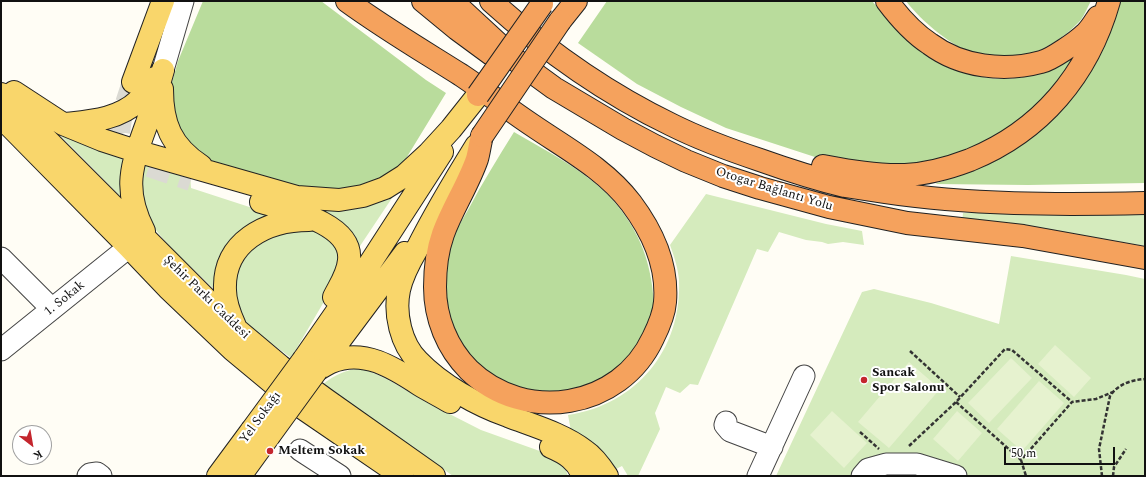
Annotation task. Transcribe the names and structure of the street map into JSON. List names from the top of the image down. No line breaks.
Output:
{"streets":{"highway":["Otogar Bağlantı Yolu"],"main road":["Şehir Parkı Caddesi","Yel Sokağı"],"street":["1. Sokak"]},"crossings":[["Şehir Parkı Caddesi","1. Sokak"]],"places":["Sancak Spor Salonu","Meltem Sokak"],"scale_bar":"50 m","north":"bottom right"}
